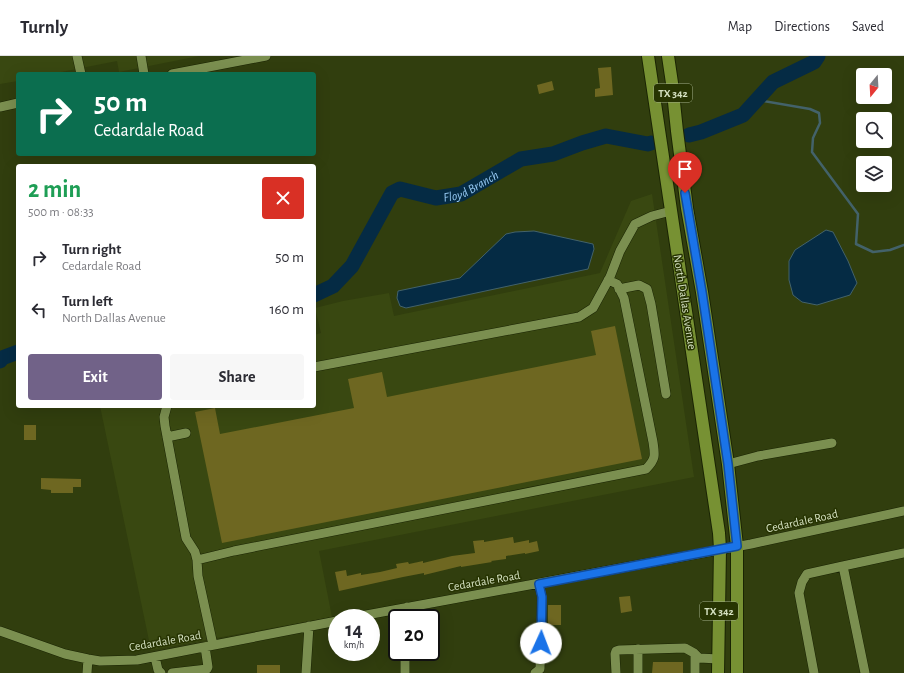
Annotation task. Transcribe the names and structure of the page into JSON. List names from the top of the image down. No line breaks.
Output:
{"streets":{"main road":["TX 342","North Dallas Avenue"],"street":["Cedardale Road"]},"crossings":[["TX 342","North Dallas Avenue"],["TX 342","Cedardale Road"],["North Dallas Avenue","Cedardale Road"]],"water":["Floyd Branch"],"north":"bottom","page":{"header":"Turnly","nav":["Map","Directions","Saved"],"turn":["50 m","Cedardale Road"],"heading":["2 min","500 m · 08:33"],"list":[{"name":"Turn right","note":"Cedardale Road","value":"50 m"},{"name":"Turn left","note":"North Dallas Avenue","value":"160 m"}],"buttons":["Exit","Share"],"speed":"14 km/h","limit":"20"}}
